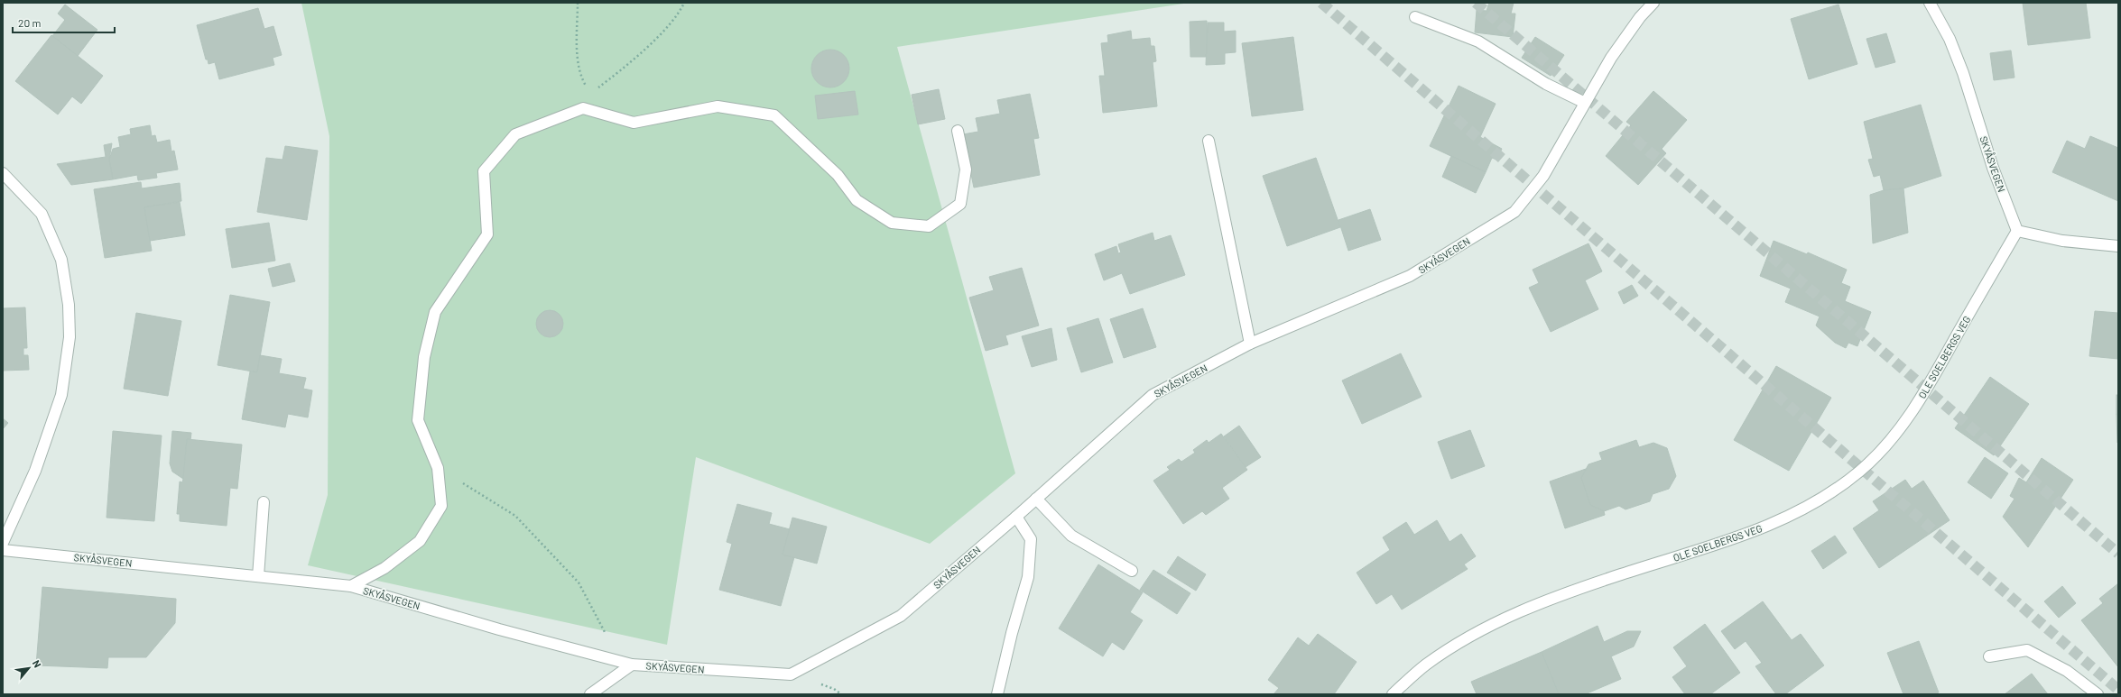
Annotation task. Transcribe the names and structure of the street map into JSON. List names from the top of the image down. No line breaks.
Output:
{"streets":{"street":["SKYÅSVEGEN","OLE SOELBERGS VEG"]},"crossings":[["SKYÅSVEGEN","OLE SOELBERGS VEG"]],"scale_bar":"20 m","north":"top right"}
